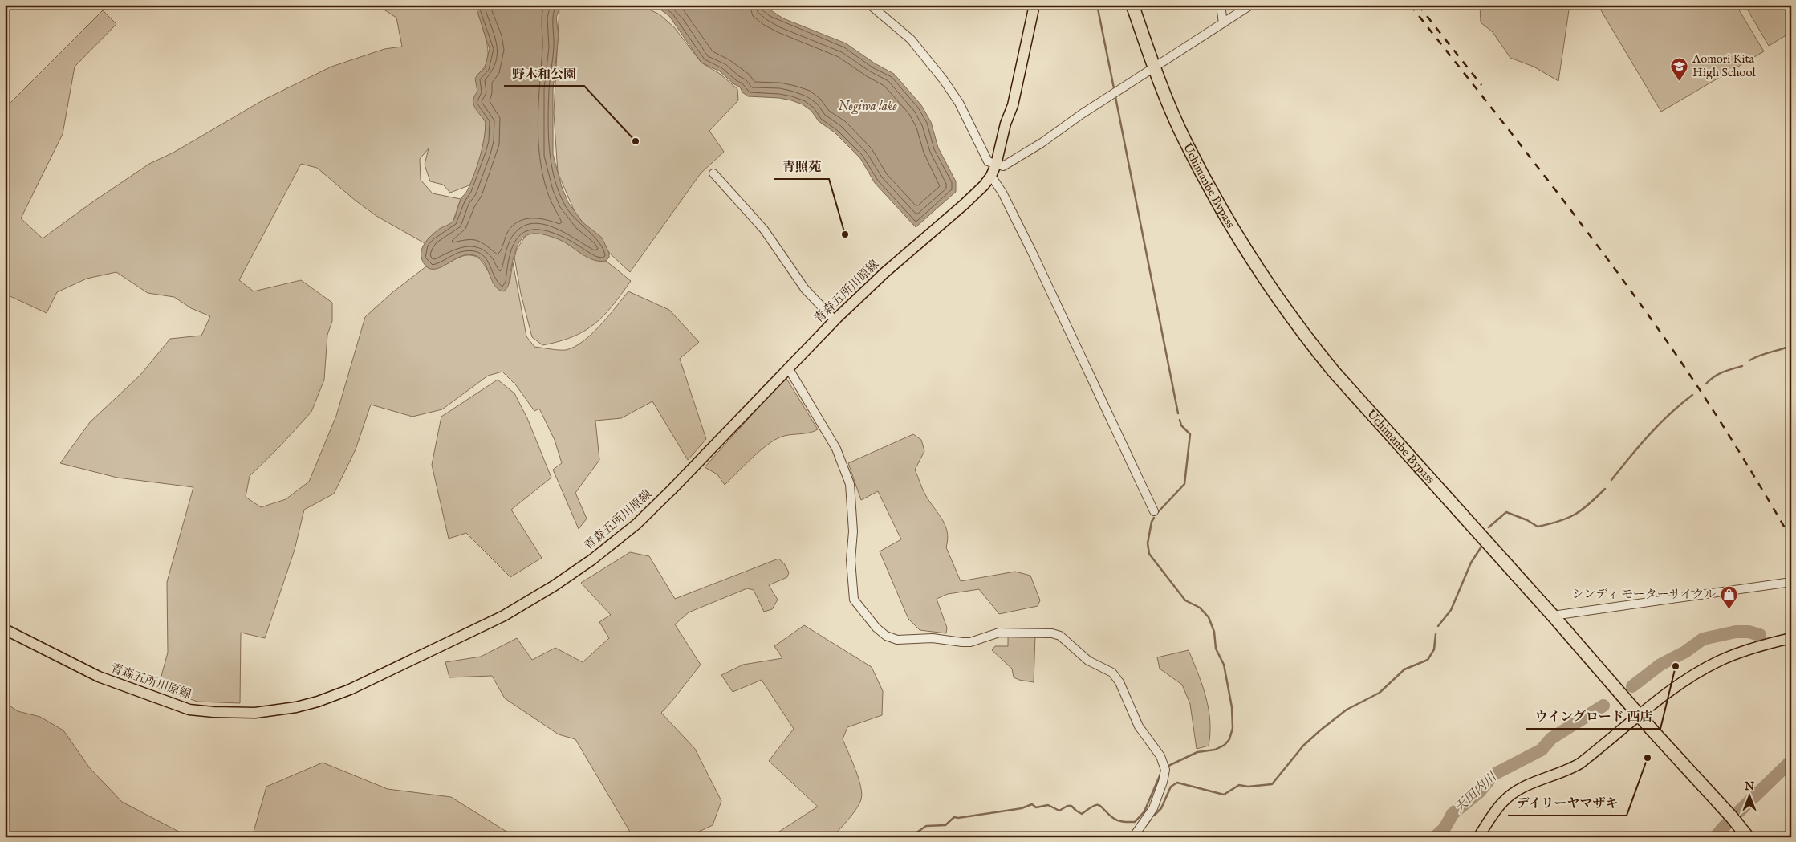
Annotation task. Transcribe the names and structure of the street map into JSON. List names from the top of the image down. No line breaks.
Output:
{"streets":{"highway":["Uchimanbe Bypass"],"main road":["青森五所川原線"]},"water":["Nogiwa lake","天田内川"],"places":{"school or university":["Aomori Kita High School"],"other":["野木和公園","青照苑","ウイングロード 西店","デイリーヤマザキ"],"shop":["シンディ モーターサイクル"]},"north":"top"}
